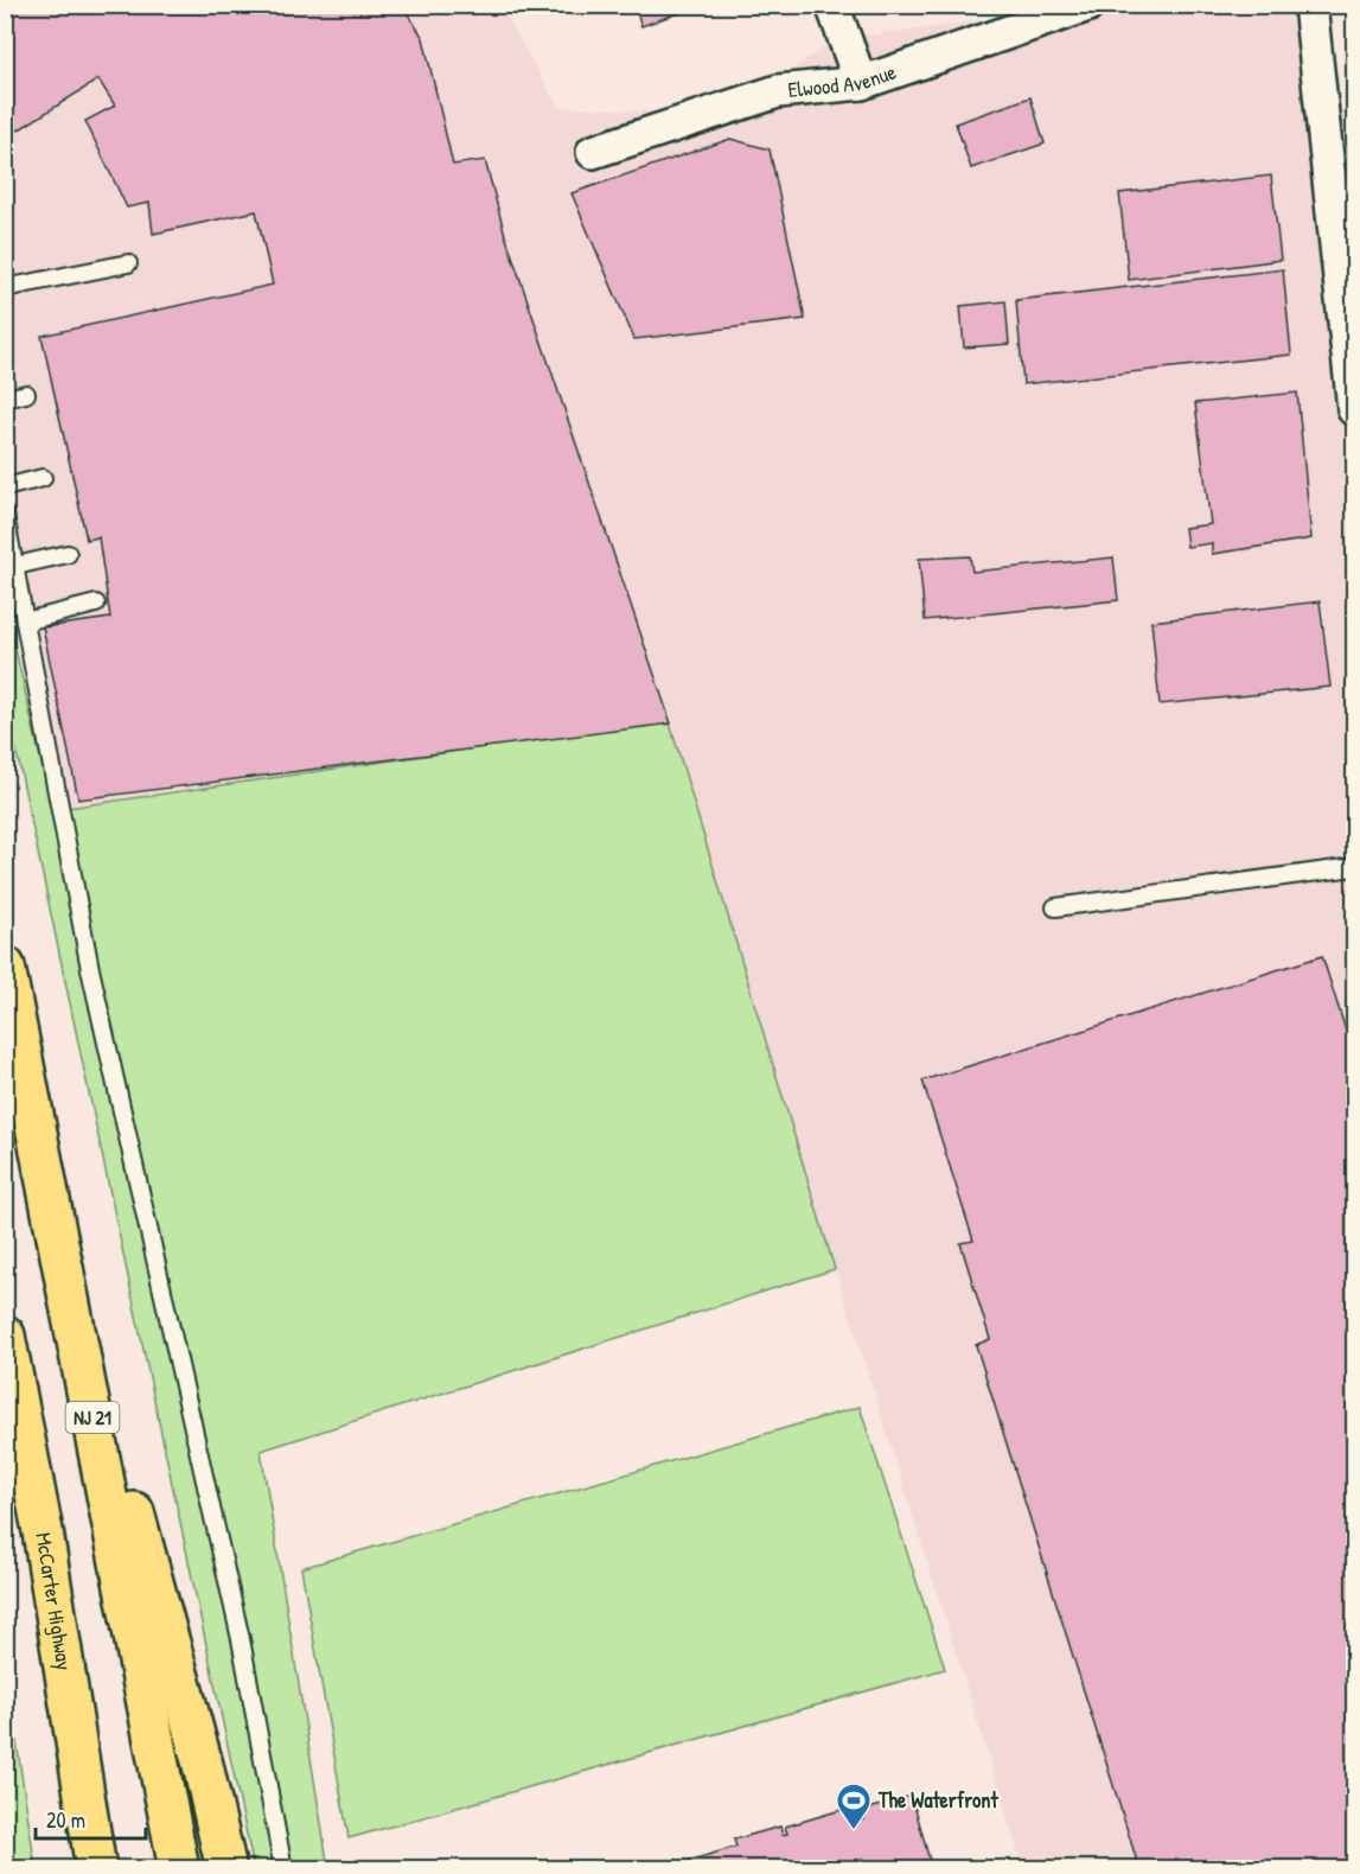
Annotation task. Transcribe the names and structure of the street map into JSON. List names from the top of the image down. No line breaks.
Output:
{"streets":{"highway":["NJ 21","McCarter Highway"],"street":["Elwood Avenue"]},"places":{"sports":["The Waterfront"]},"scale_bar":"20 m"}
